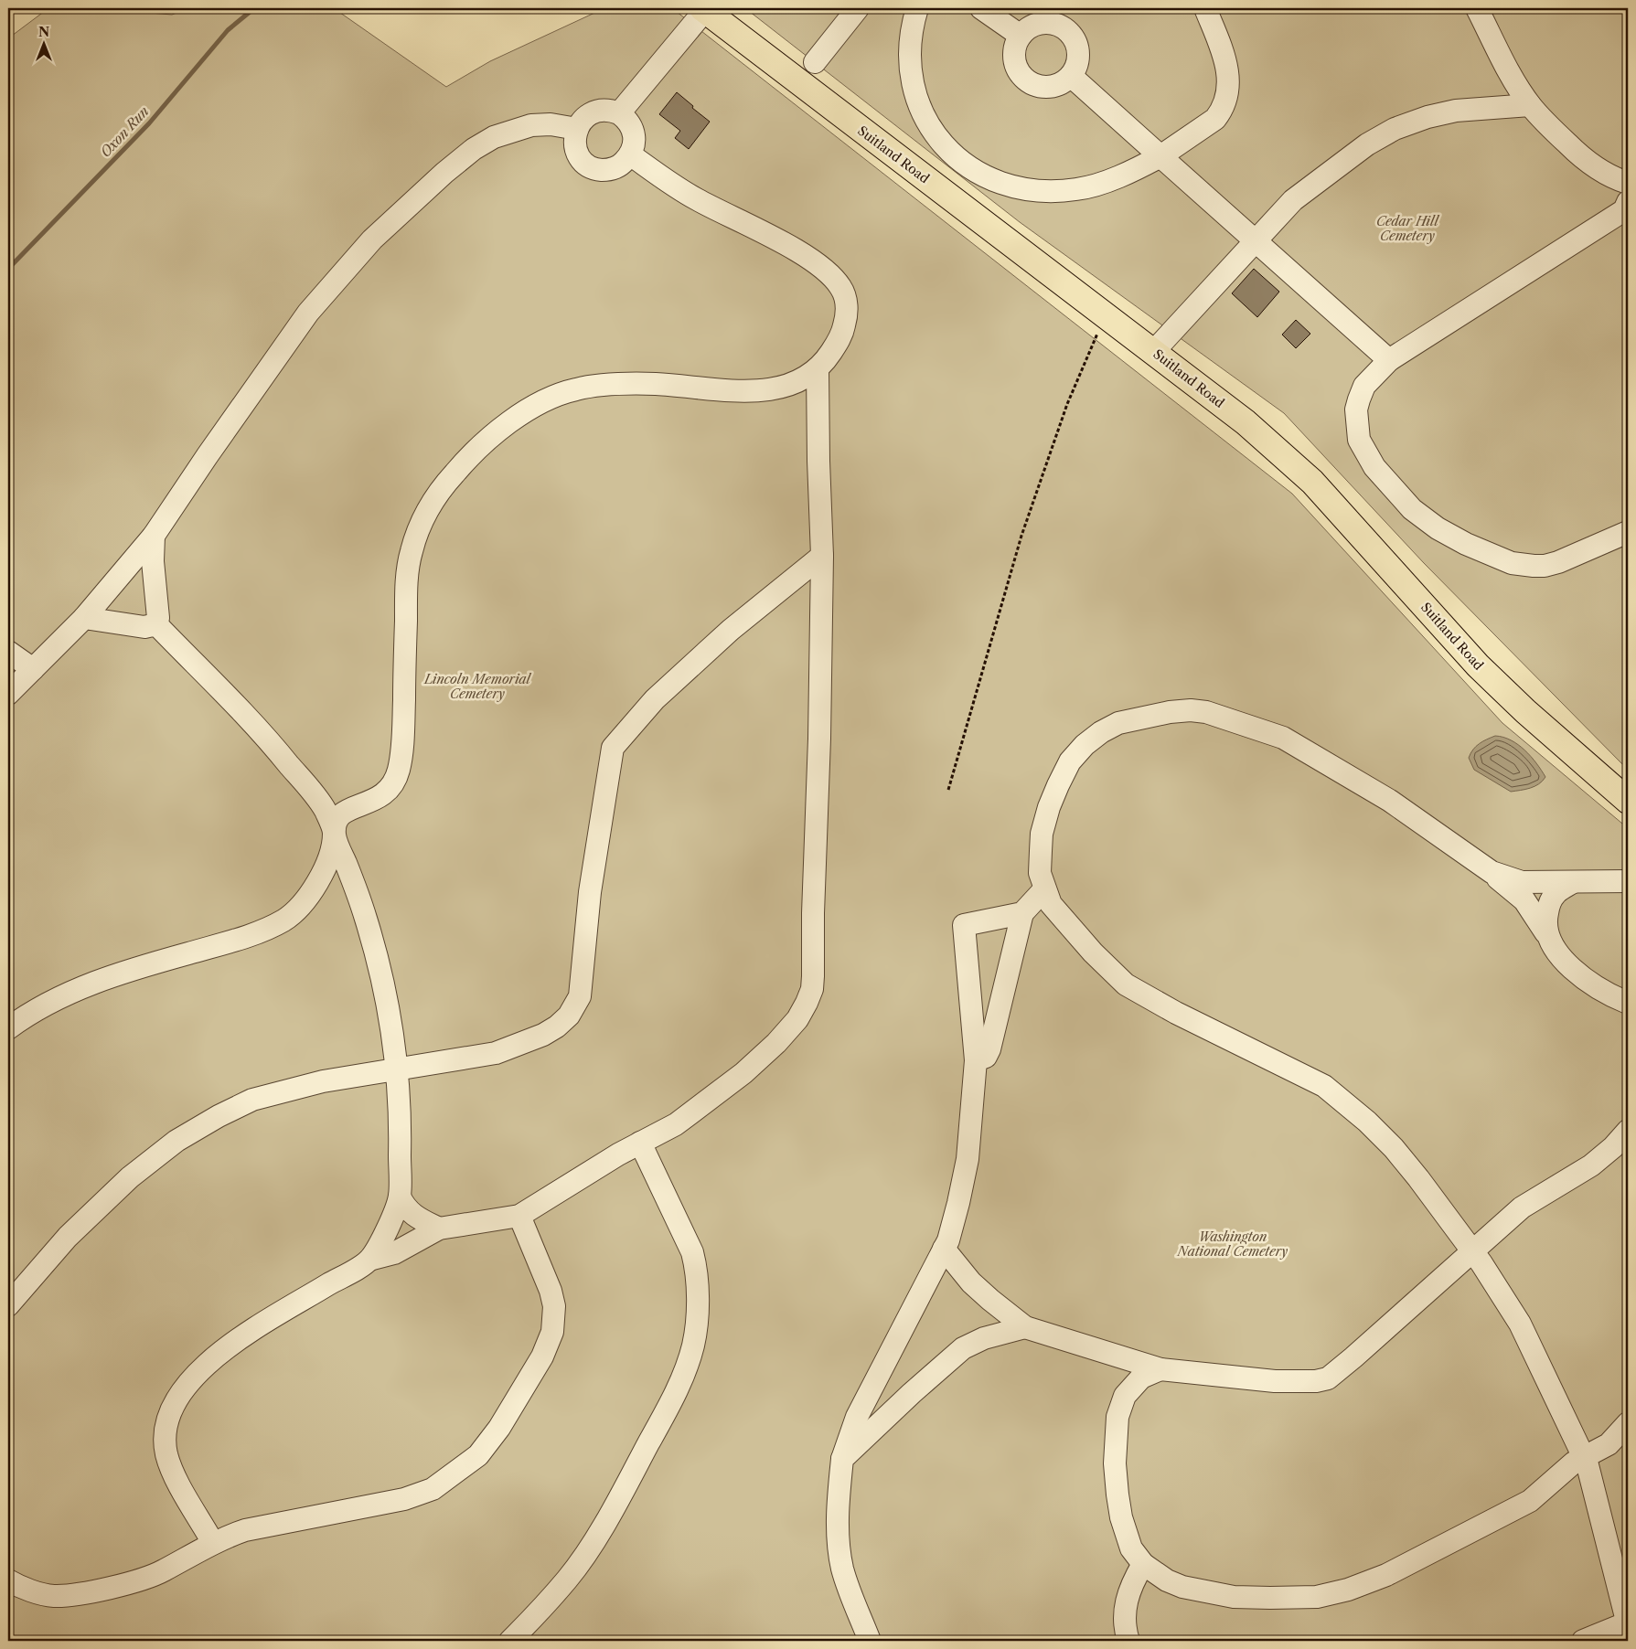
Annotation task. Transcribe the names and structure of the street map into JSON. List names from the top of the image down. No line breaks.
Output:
{"streets":{"main road":["Suitland Road"]},"water":["Oxon Run"],"parks":["Cedar Hill Cemetery","Lincoln Memorial Cemetery","Washington National Cemetery"],"north":"top"}
